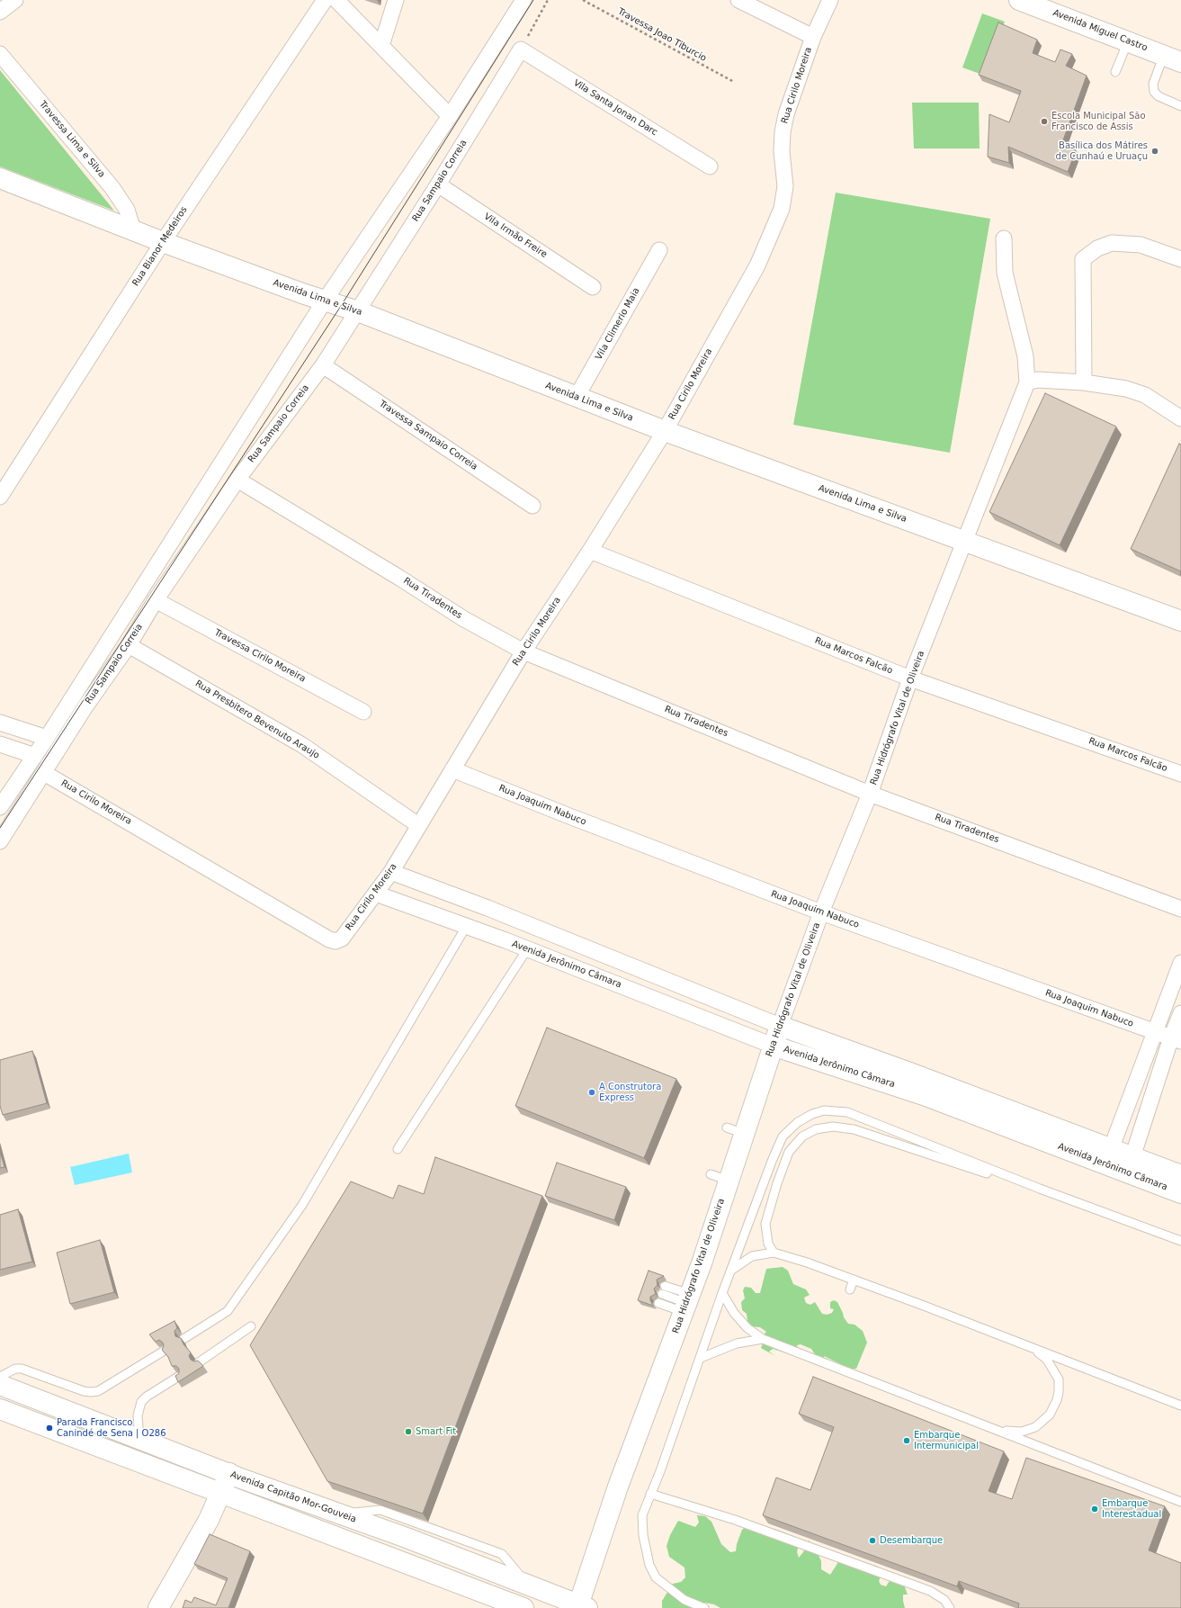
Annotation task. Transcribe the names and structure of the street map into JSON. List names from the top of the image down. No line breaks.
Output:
{"streets":{"main road":["Avenida Miguel Castro","Avenida Lima e Silva","Rua Hidrógrafo Vital de Oliveira","Avenida Jerônimo Câmara","Avenida Capitão Mor-Gouveia"],"street":["Rua Cirilo Moreira","Vila Santa Jonan Darc","Travessa Lima e Silva","Rua Sampaio Correia","Vila Irmão Freire","Rua Bianor Medeiros","Vila Climerio Maia","Travessa Sampaio Correia","Rua Tiradentes","Travessa Cirilo Moreira","Rua Marcos Falcão","Rua Presbitero Bevenuto Araujo","Rua Joaquim Nabuco"],"path":["Travessa Joao Tiburcio"]},"crossings":[["Rua Cirilo Moreira","Rua Sampaio Correia"],["Rua Cirilo Moreira","Avenida Lima e Silva"],["Rua Cirilo Moreira","Rua Tiradentes"],["Rua Cirilo Moreira","Rua Marcos Falcão"],["Rua Cirilo Moreira","Rua Presbitero Bevenuto Araujo"],["Rua Cirilo Moreira","Rua Joaquim Nabuco"],["Rua Cirilo Moreira","Avenida Jerônimo Câmara"],["Vila Santa Jonan Darc","Rua Sampaio Correia"],["Travessa Lima e Silva","Avenida Lima e Silva"],["Rua Sampaio Correia","Vila Irmão Freire"],["Rua Sampaio Correia","Avenida Lima e Silva"],["Rua Sampaio Correia","Travessa Sampaio Correia"],["Rua Sampaio Correia","Rua Tiradentes"],["Rua Sampaio Correia","Travessa Cirilo Moreira"],["Rua Sampaio Correia","Rua Presbitero Bevenuto Araujo"],["Rua Bianor Medeiros","Avenida Lima e Silva"],["Avenida Lima e Silva","Vila Climerio Maia"],["Avenida Lima e Silva","Rua Hidrógrafo Vital de Oliveira"],["Rua Tiradentes","Rua Hidrógrafo Vital de Oliveira"],["Rua Marcos Falcão","Rua Hidrógrafo Vital de Oliveira"],["Rua Hidrógrafo Vital de Oliveira","Rua Joaquim Nabuco"],["Rua Hidrógrafo Vital de Oliveira","Avenida Jerônimo Câmara"],["Rua Hidrógrafo Vital de Oliveira","Avenida Capitão Mor-Gouveia"]],"places":["Escola Municipal São Francisco de Assis","Basílica dos Mátires de Cunhaú e Uruaçu","A Construtora Express","Parada Francisco Canindé de Sena | O286","Smart Fit","Embarque Intermunicipal","Embarque Interestadual","Desembarque"]}
